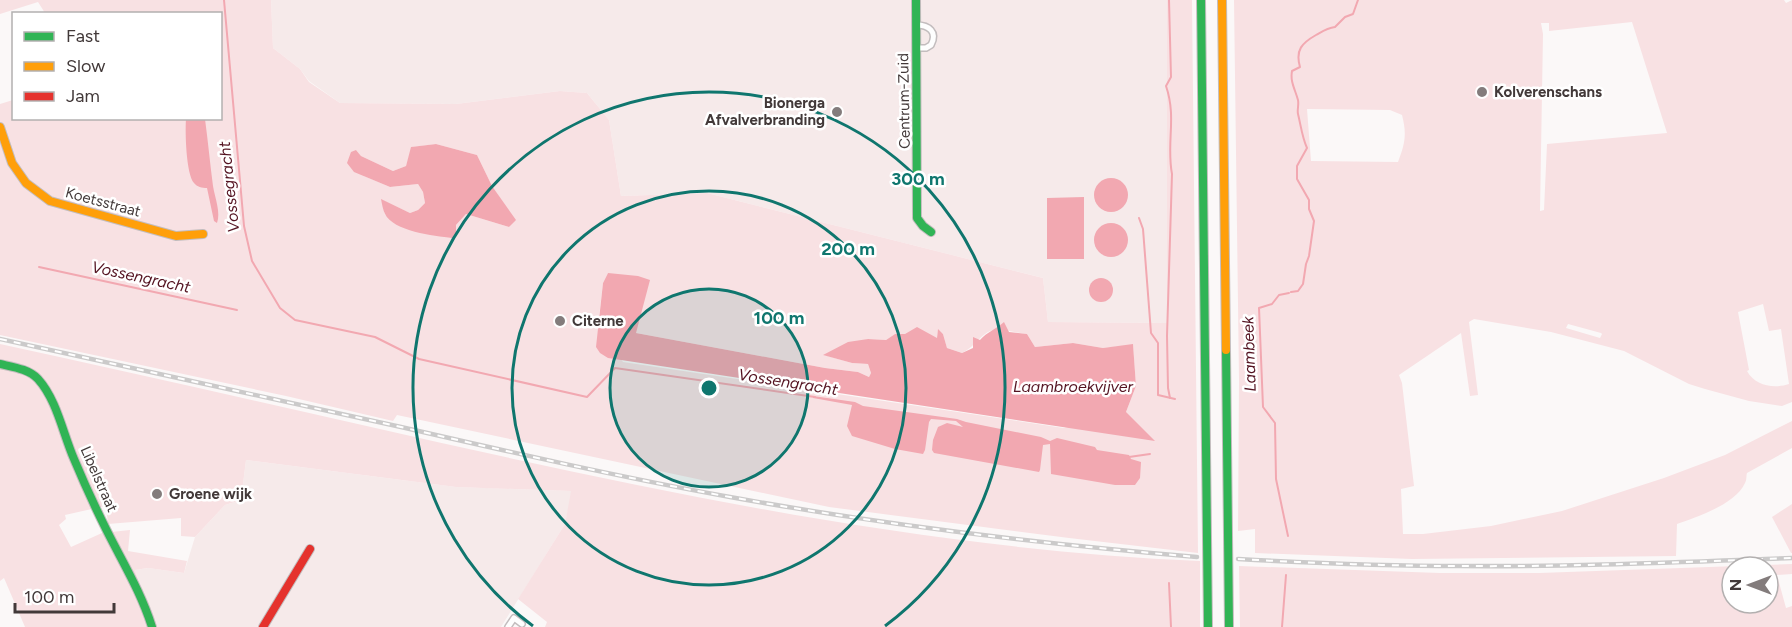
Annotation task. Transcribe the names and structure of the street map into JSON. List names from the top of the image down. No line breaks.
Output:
{"streets":{"main road":["Centrum-Zuid","Koetsstraat","Libelstraat"]},"water":["Vossegracht","Vossengracht","Laambeek","Laambroekvijver"],"places":["Kolverenschans","Bionerga Afvalverbranding","Citerne","Groene wijk"],"legend":["Fast","Slow","Jam"],"scale_bar":"100 m","north":"left","rings":["300 m","200 m","100 m"]}
